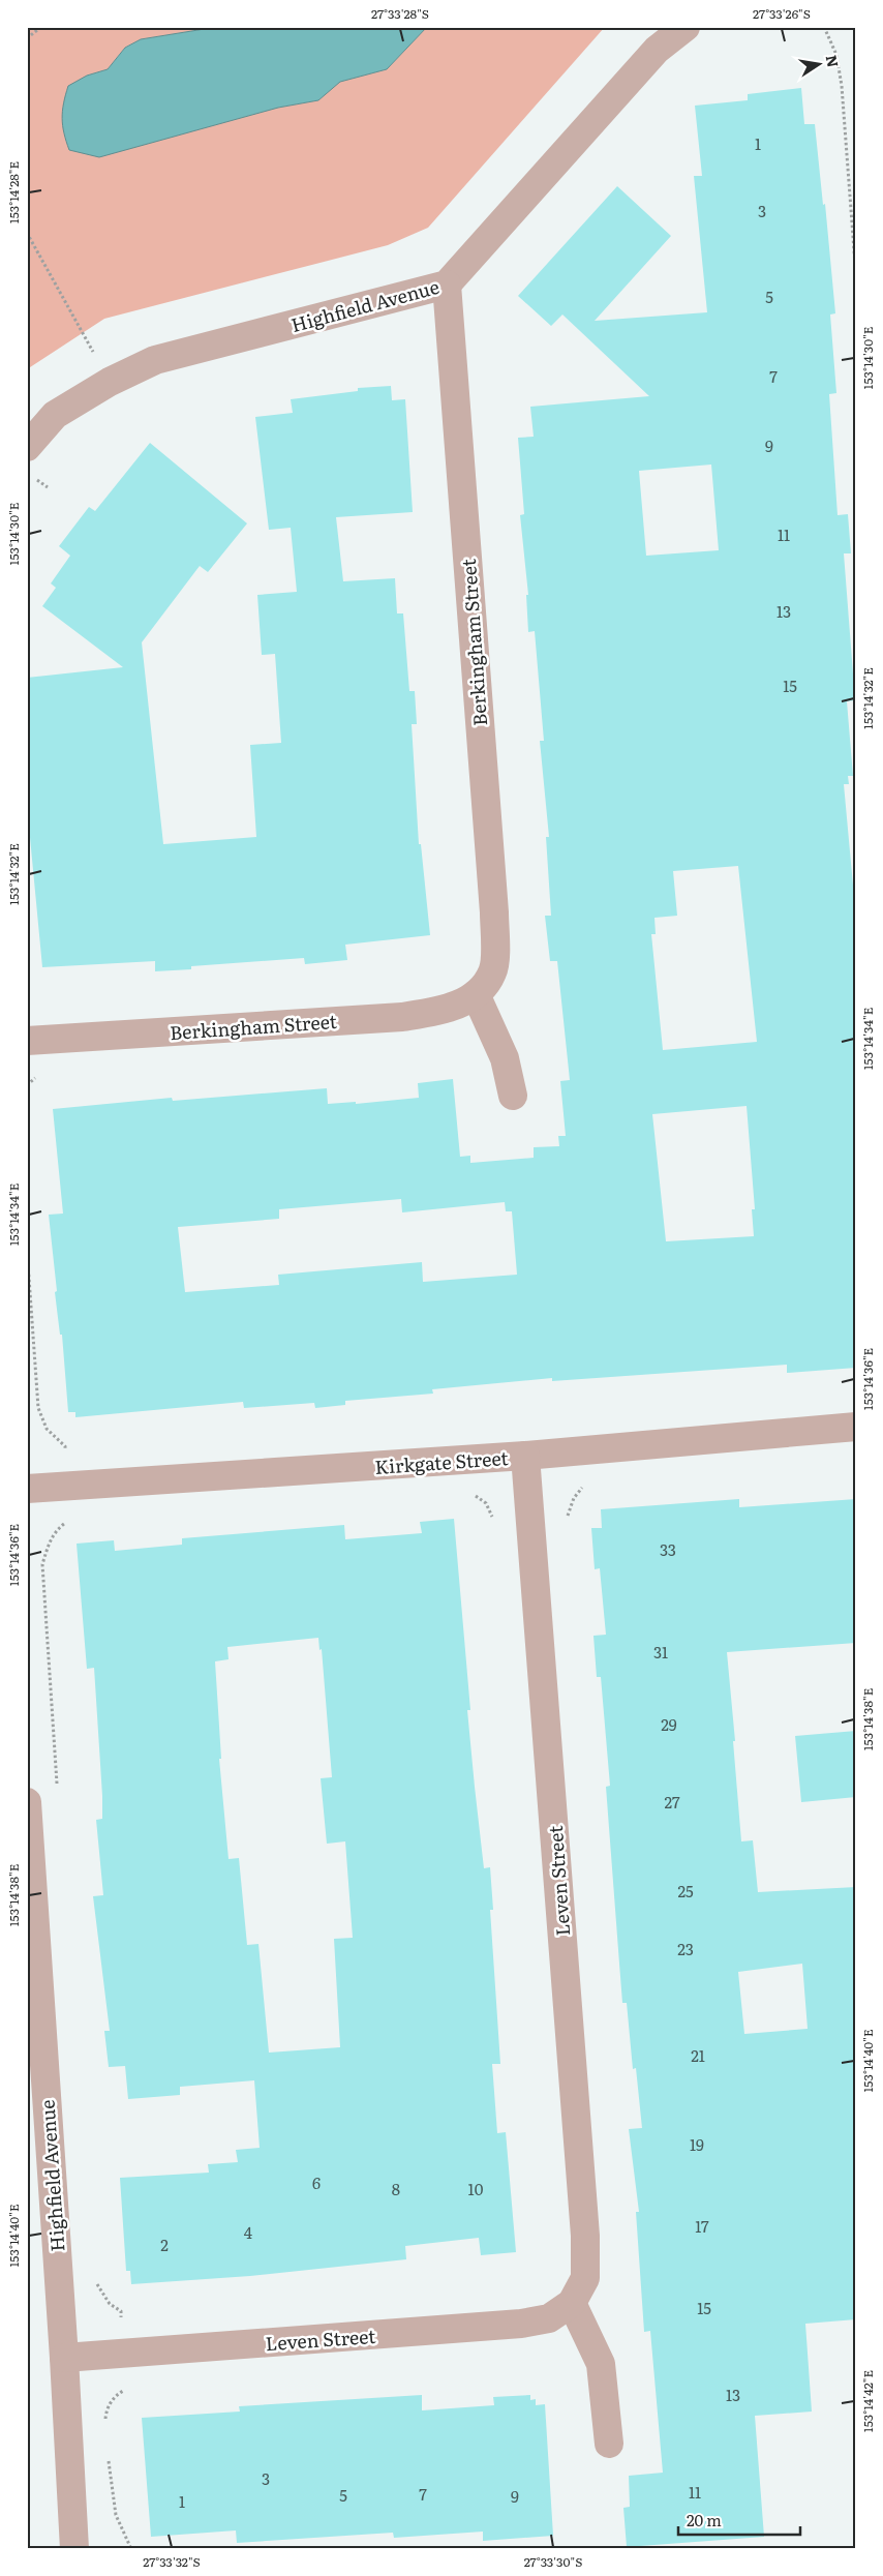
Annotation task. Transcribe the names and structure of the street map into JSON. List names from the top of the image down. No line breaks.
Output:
{"streets":{"street":["Highfield Avenue","Berkingham Street","Kirkgate Street","Leven Street"]},"crossings":[["Highfield Avenue","Berkingham Street"],["Highfield Avenue","Leven Street"],["Kirkgate Street","Leven Street"]],"house_numbers":["1","3","5","7","9","11","13","15","33","31","29","27","25","23","21","19","6","8","10","17","4","2","15","13","3","11","7","5","9","1"],"scale_bar":"20 m","north":"right","coordinates":["27°33'28\"S","27°33'26\"S","153°14'28\"E","153°14'30\"E","153°14'32\"E","153°14'34\"E","153°14'36\"E","153°14'38\"E","153°14'40\"E","153°14'42\"E","27°33'32\"S","27°33'30\"S"]}
